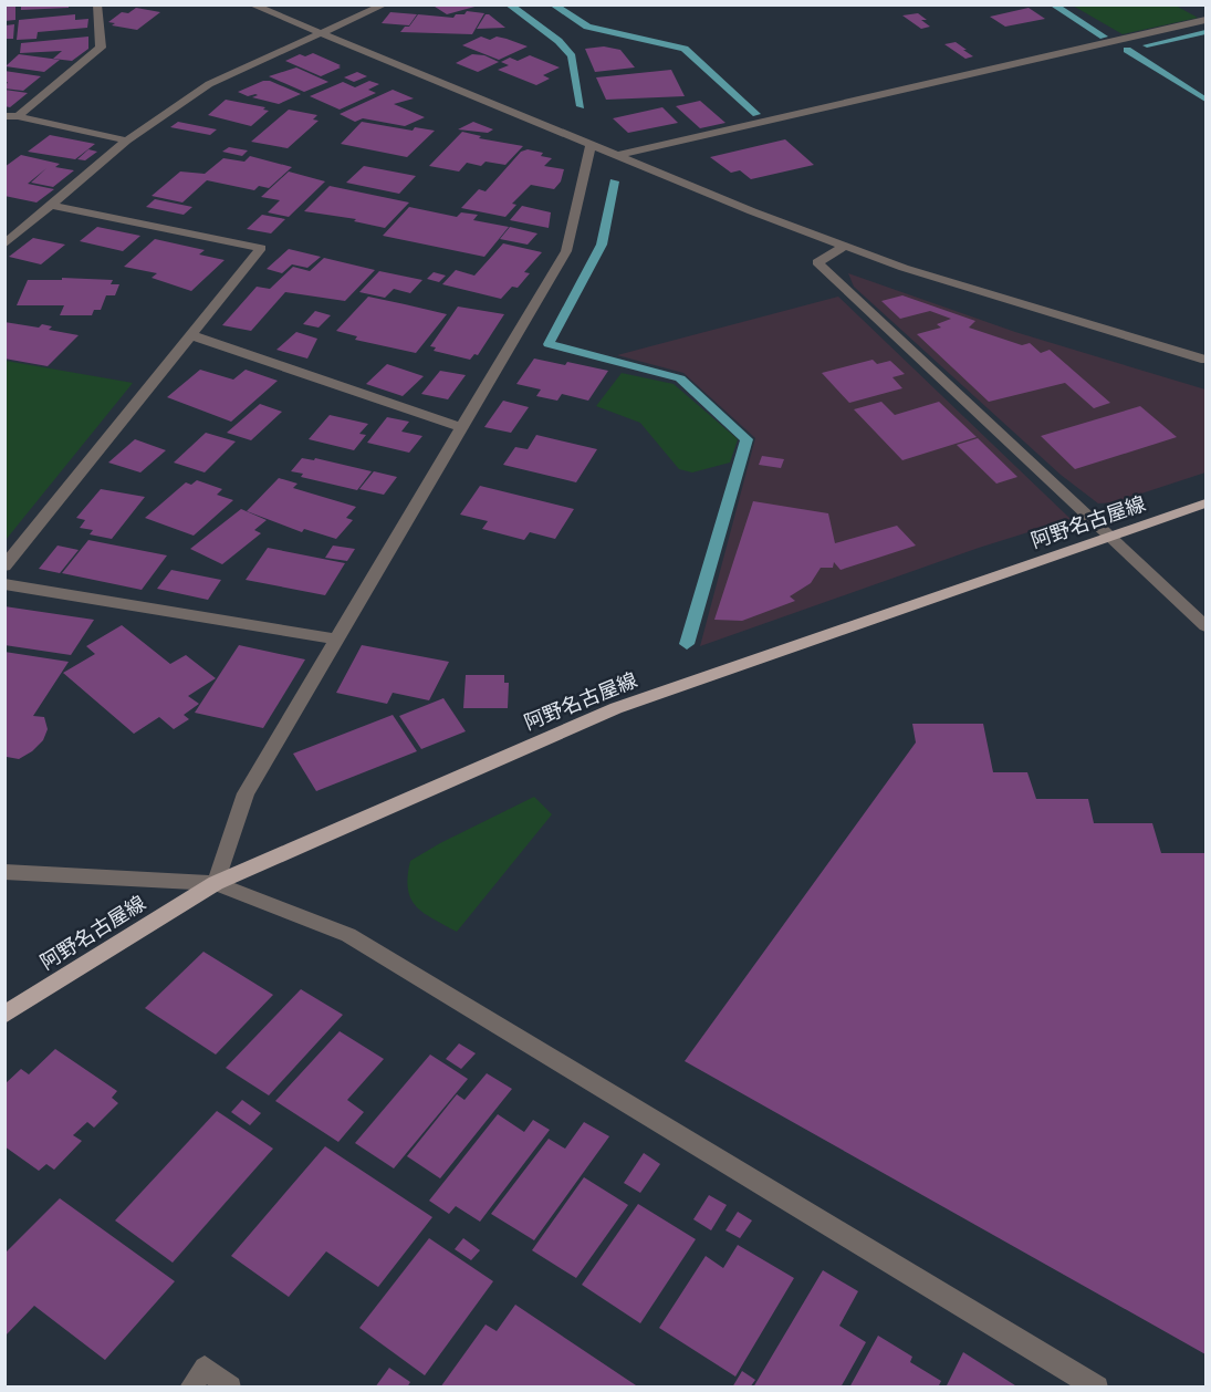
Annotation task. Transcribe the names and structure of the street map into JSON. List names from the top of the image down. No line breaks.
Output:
{"streets":{"main road":["阿野名古屋線"]}}
